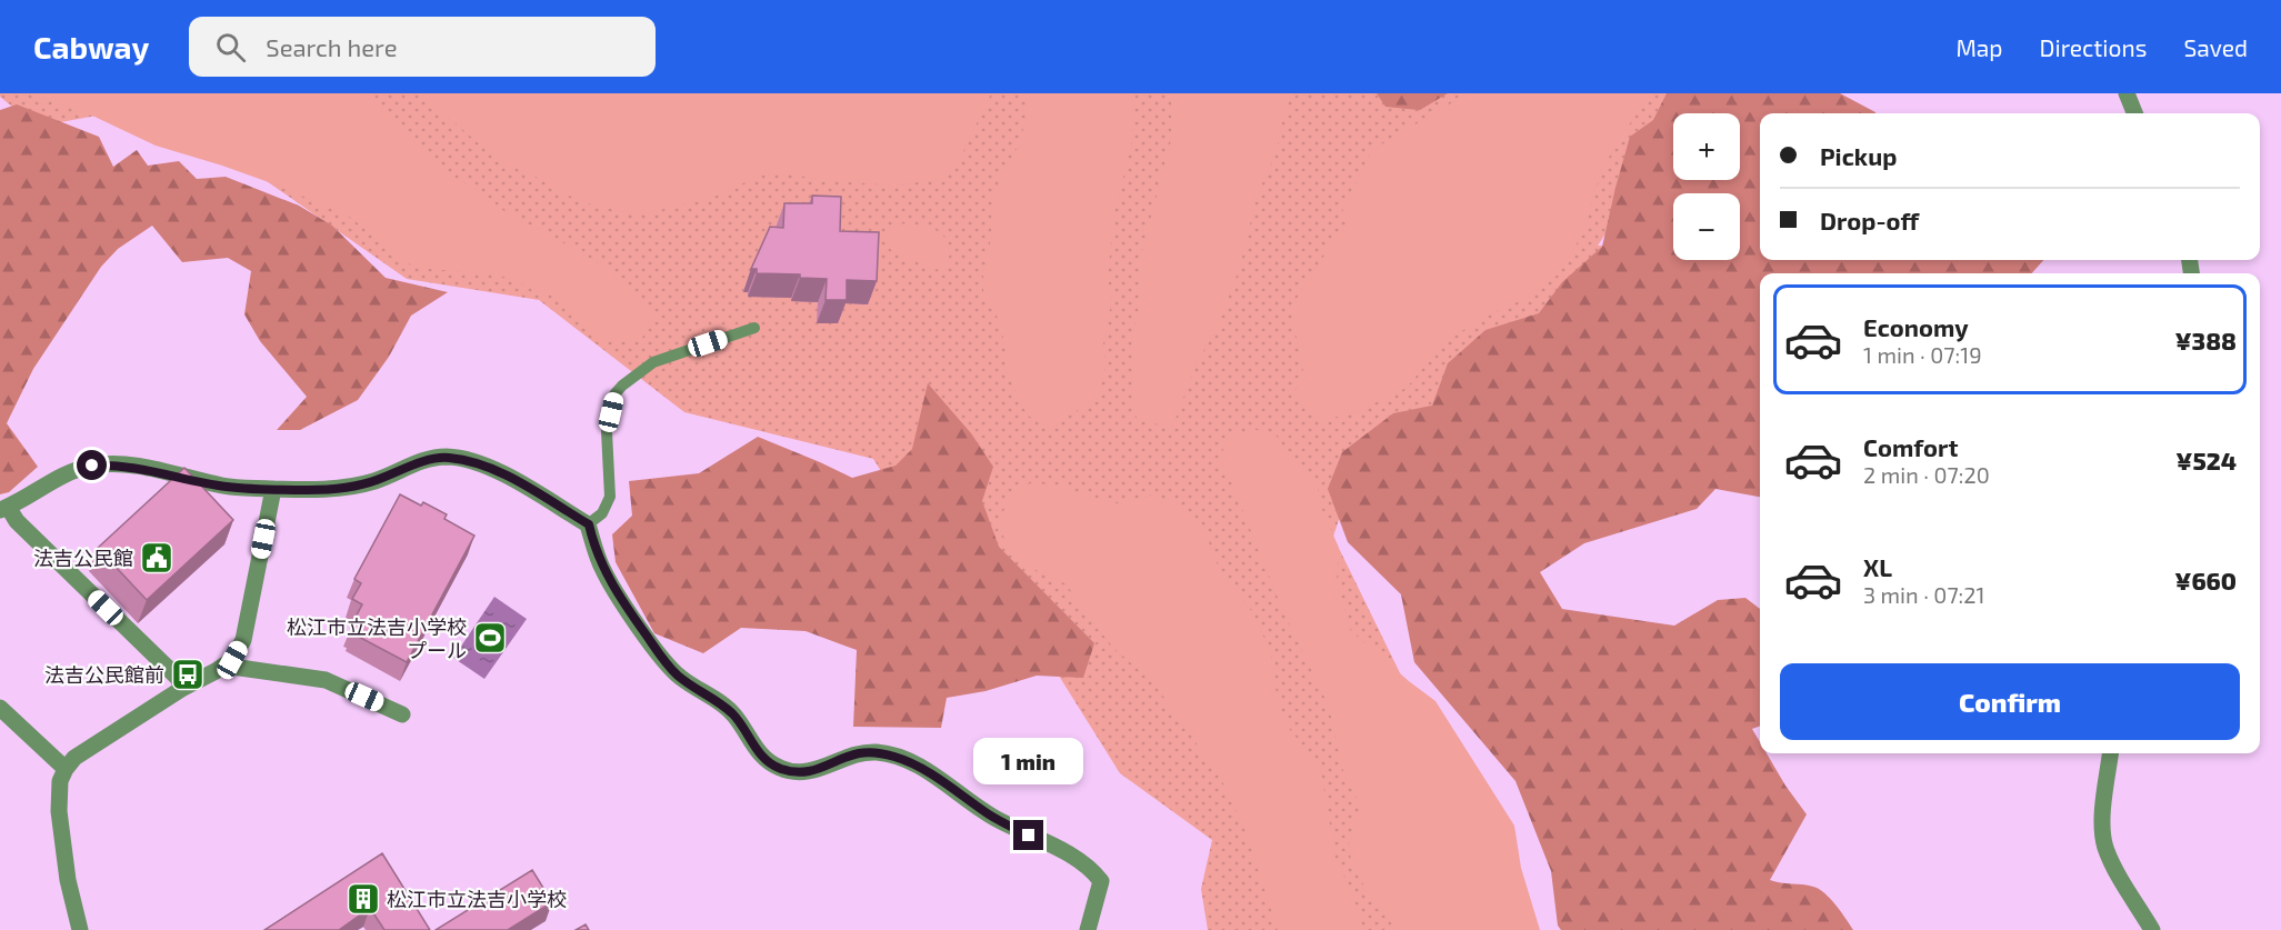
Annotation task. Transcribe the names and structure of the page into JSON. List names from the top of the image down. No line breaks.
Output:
{"places":{"public building":["法吉公民館"],"sports":["松江市立法吉小学校 プール"],"bus stop":["法吉公民館前"],"building":["松江市立法吉小学校"]},"page":{"header":"Cabway","search":"Search here","nav":["Map","Directions","Saved"],"map_buttons":["+","−"],"banner":["Pickup","Drop-off"],"list":[{"name":"Economy","note":"1 min · 07:19","value":"¥388"},{"name":"Comfort","note":"2 min · 07:20","value":"¥524"},{"name":"XL","note":"3 min · 07:21","value":"¥660"}],"buttons":"Confirm","bubble":"1 min"}}
